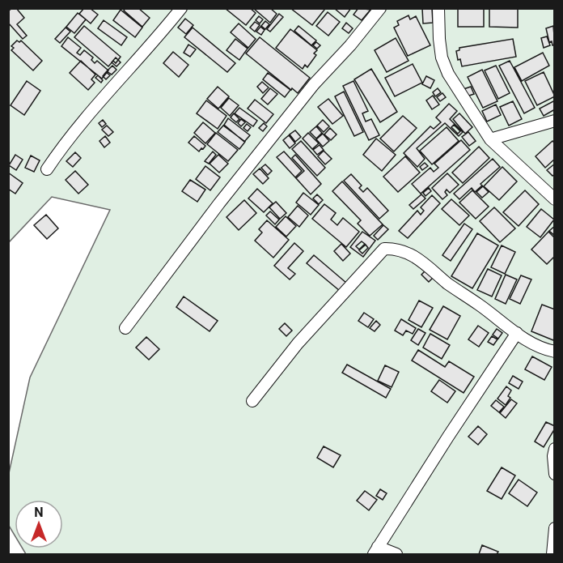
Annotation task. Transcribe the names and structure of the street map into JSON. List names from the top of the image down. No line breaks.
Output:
{"north":"top"}
